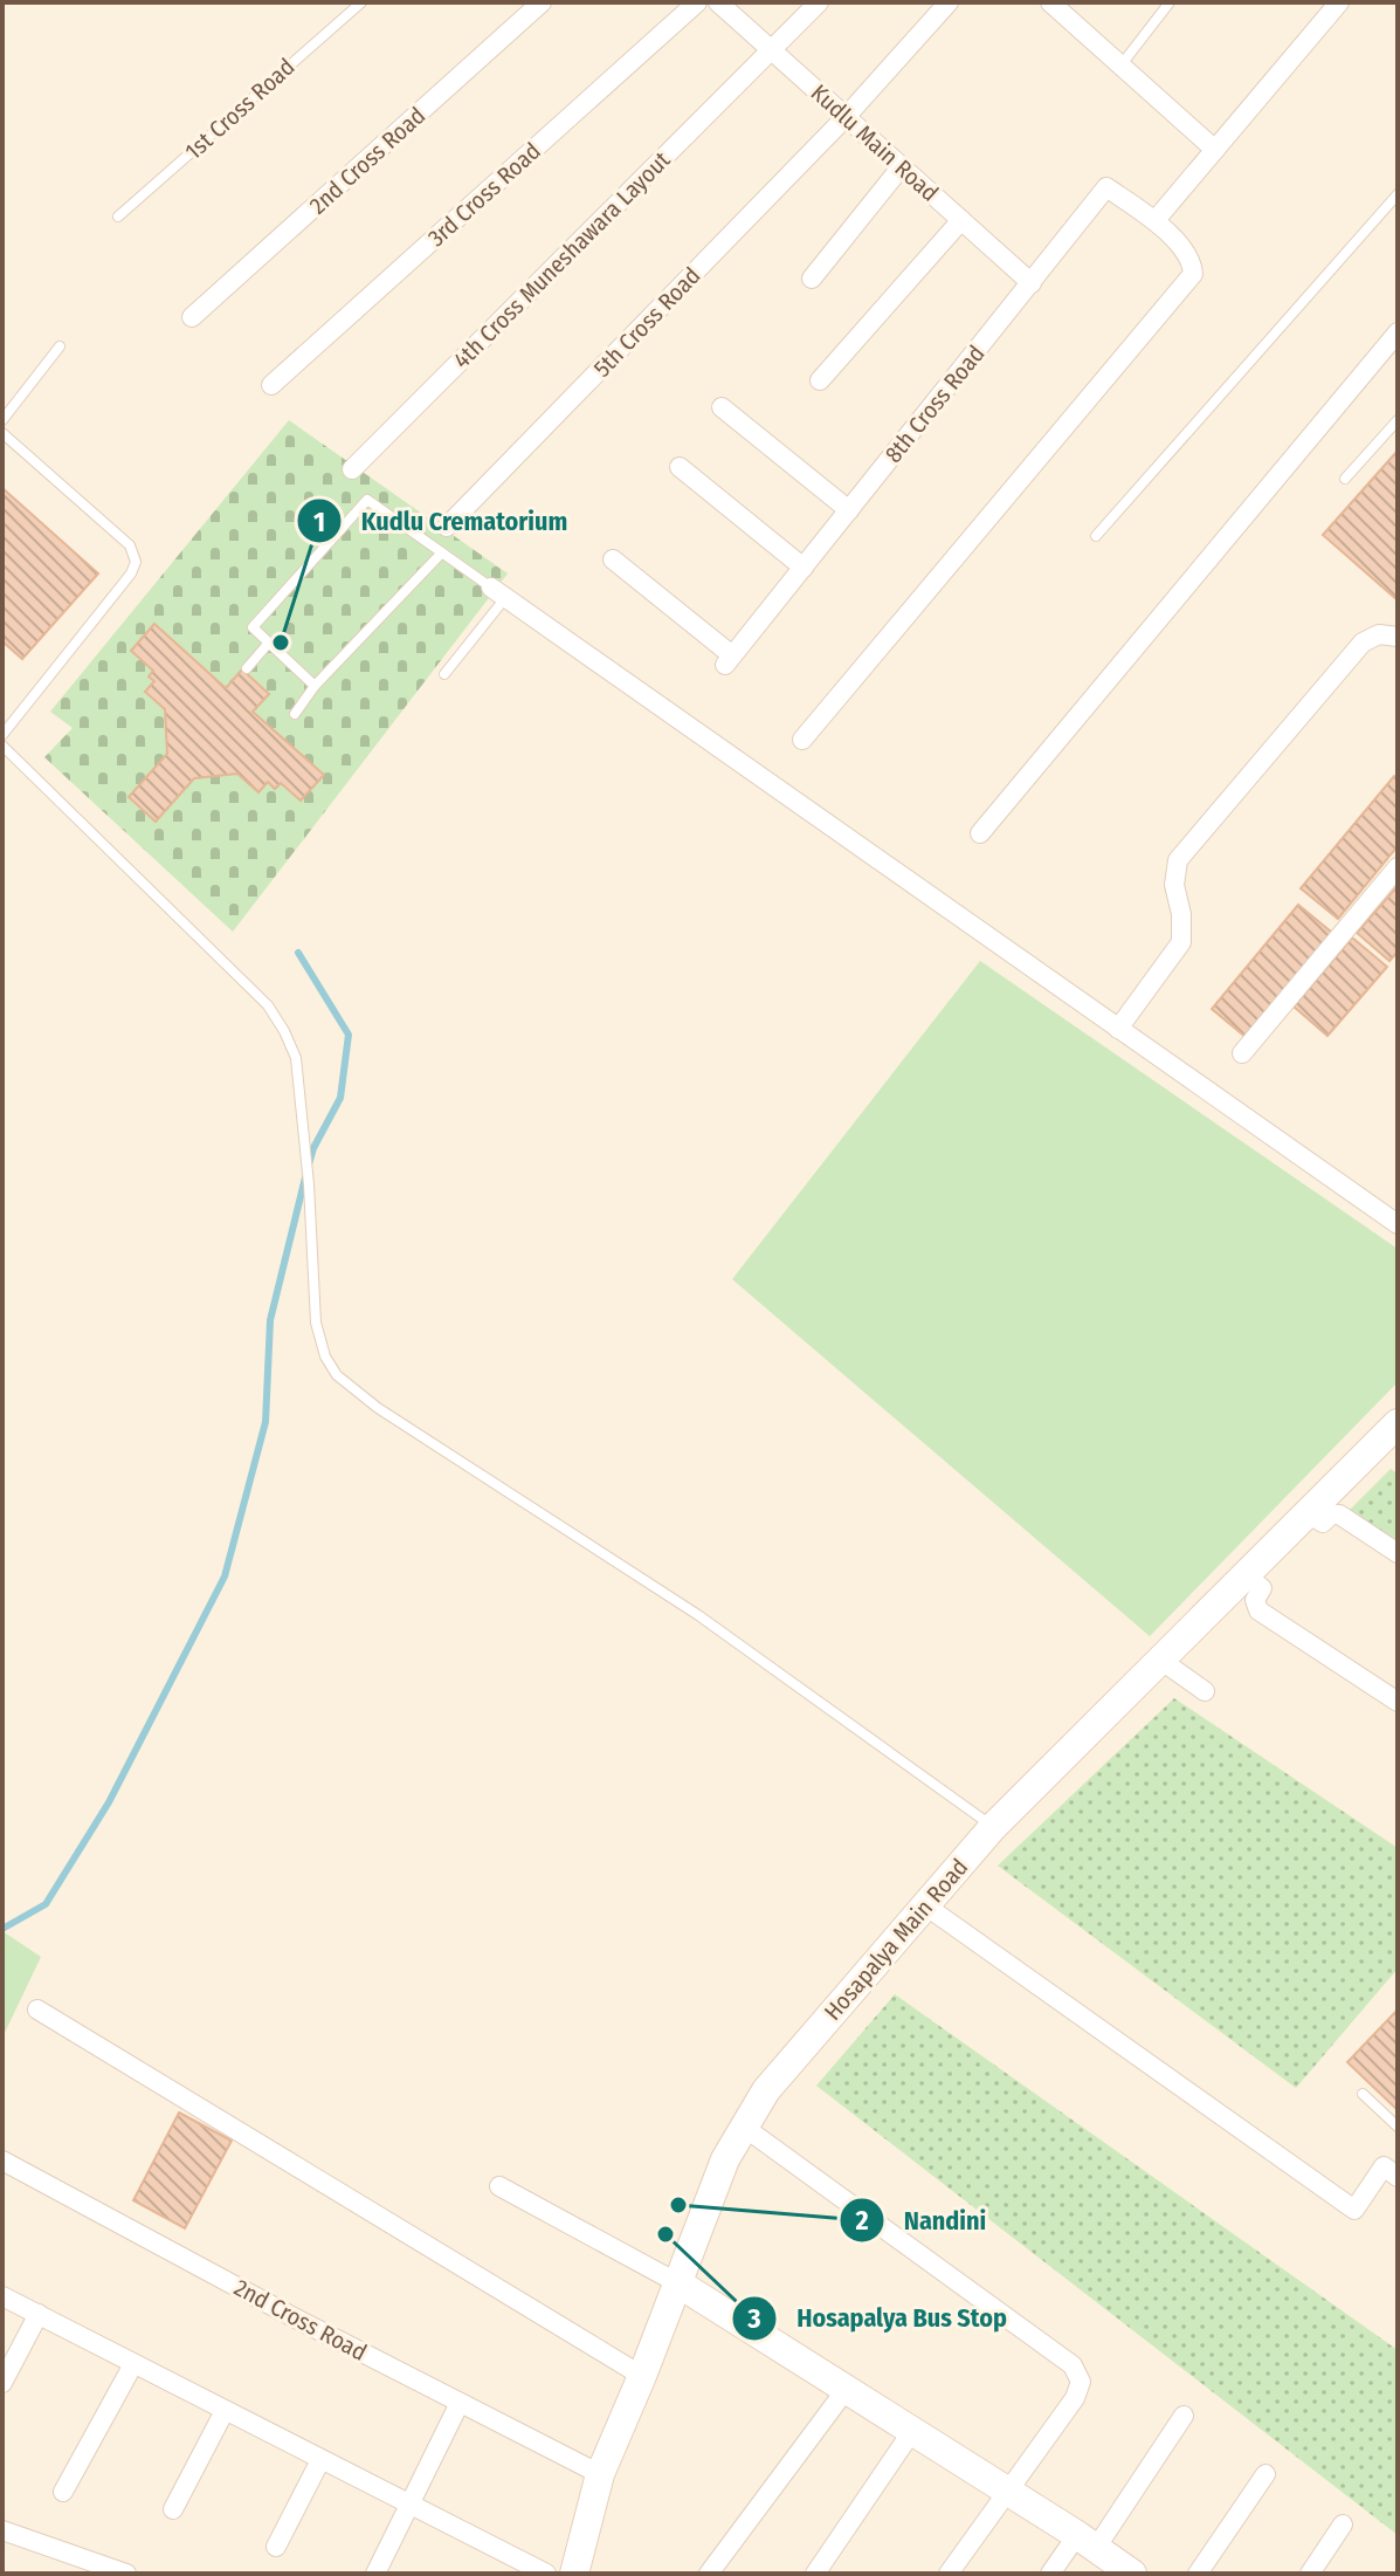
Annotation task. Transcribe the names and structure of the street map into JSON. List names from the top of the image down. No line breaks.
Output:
{"streets":{"street":["Kudlu Main Road","2nd Cross Road","3rd Cross Road","4th Cross Muneshawara Layout","5th Cross Road","8th Cross Road","Hosapalya Main Road"],"lane":["1st Cross Road"]},"crossings":[["Kudlu Main Road","4th Cross Muneshawara Layout"],["Kudlu Main Road","5th Cross Road"],["Kudlu Main Road","8th Cross Road"],["2nd Cross Road","Hosapalya Main Road"]],"places":["Kudlu Crematorium","Nandini","Hosapalya Bus Stop"]}
